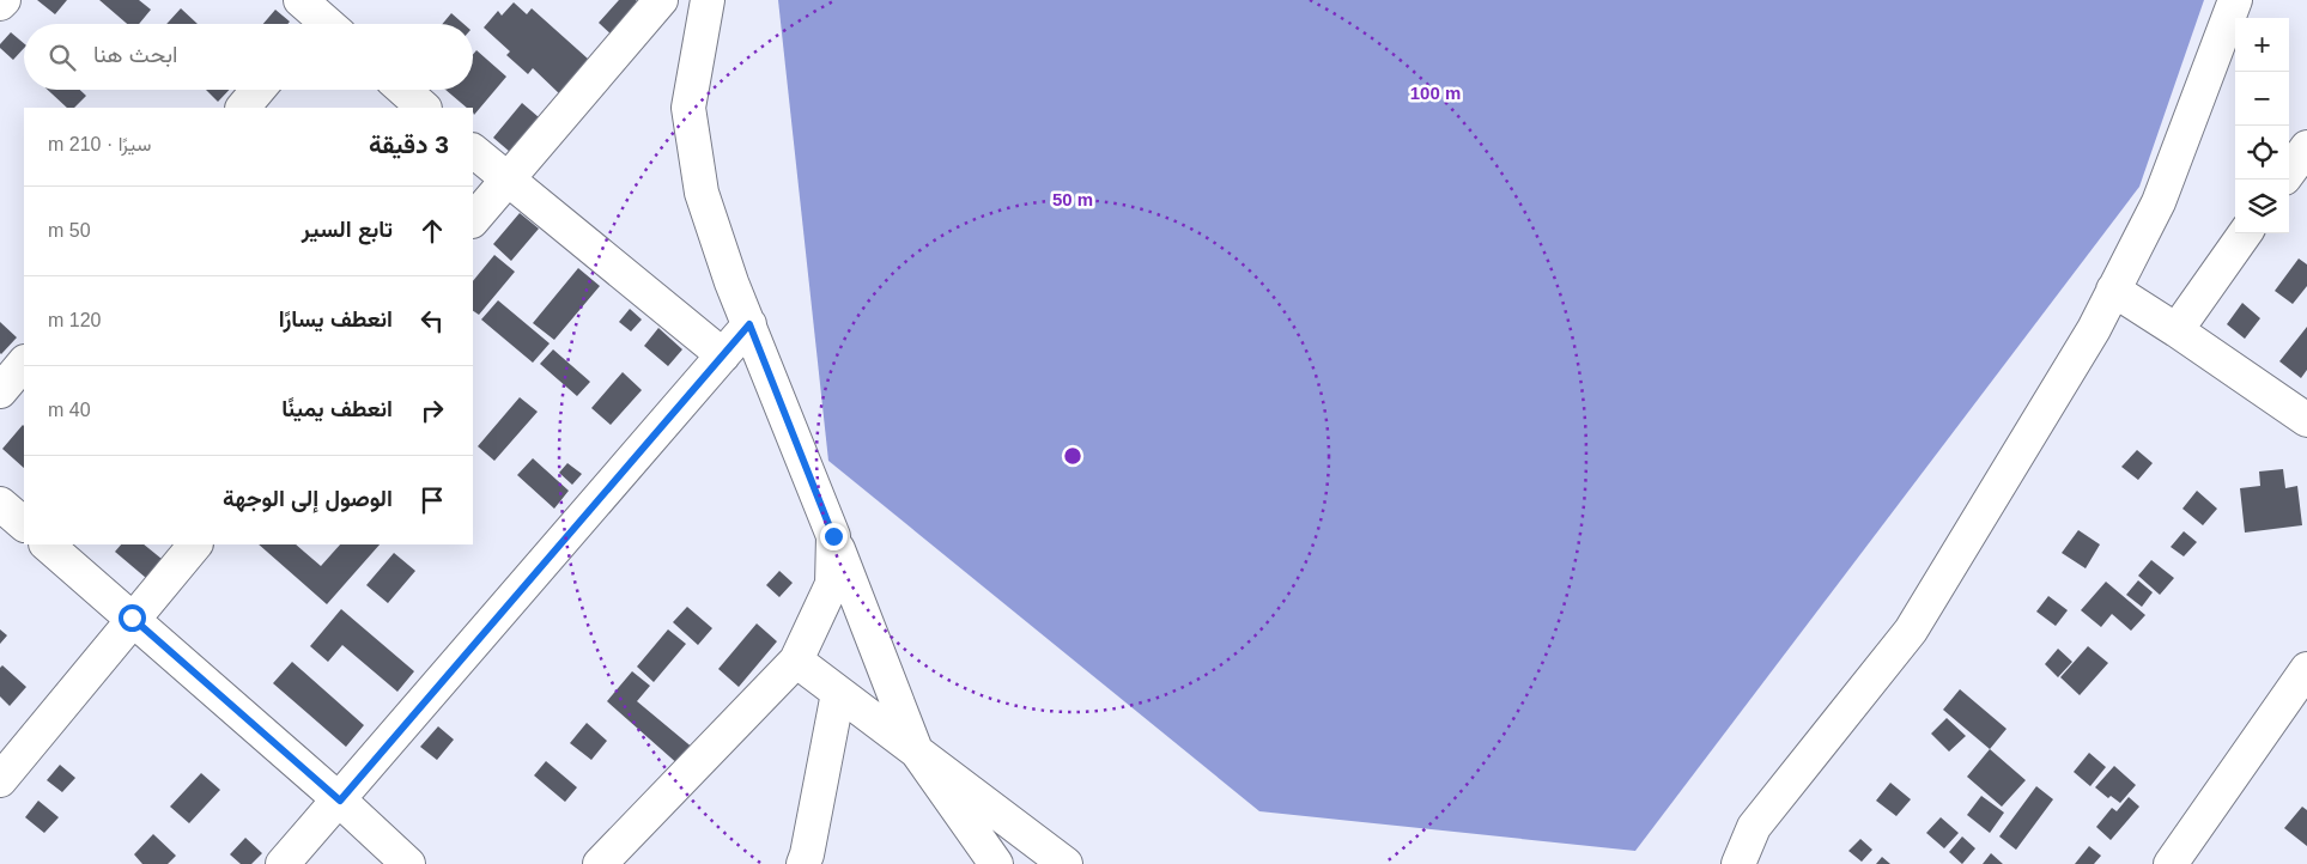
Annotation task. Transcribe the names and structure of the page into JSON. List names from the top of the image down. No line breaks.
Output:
{"page":{"map_buttons":["+","−"],"search":"ابحث هنا","heading":["3 دقيقة","سيرًا · 210 m"],"list":[["تابع السير","50 m"],["انعطف يسارًا","120 m"],["انعطف يمينًا","40 m"],"الوصول إلى الوجهة"]},"rings":["100 m","50 m"]}
